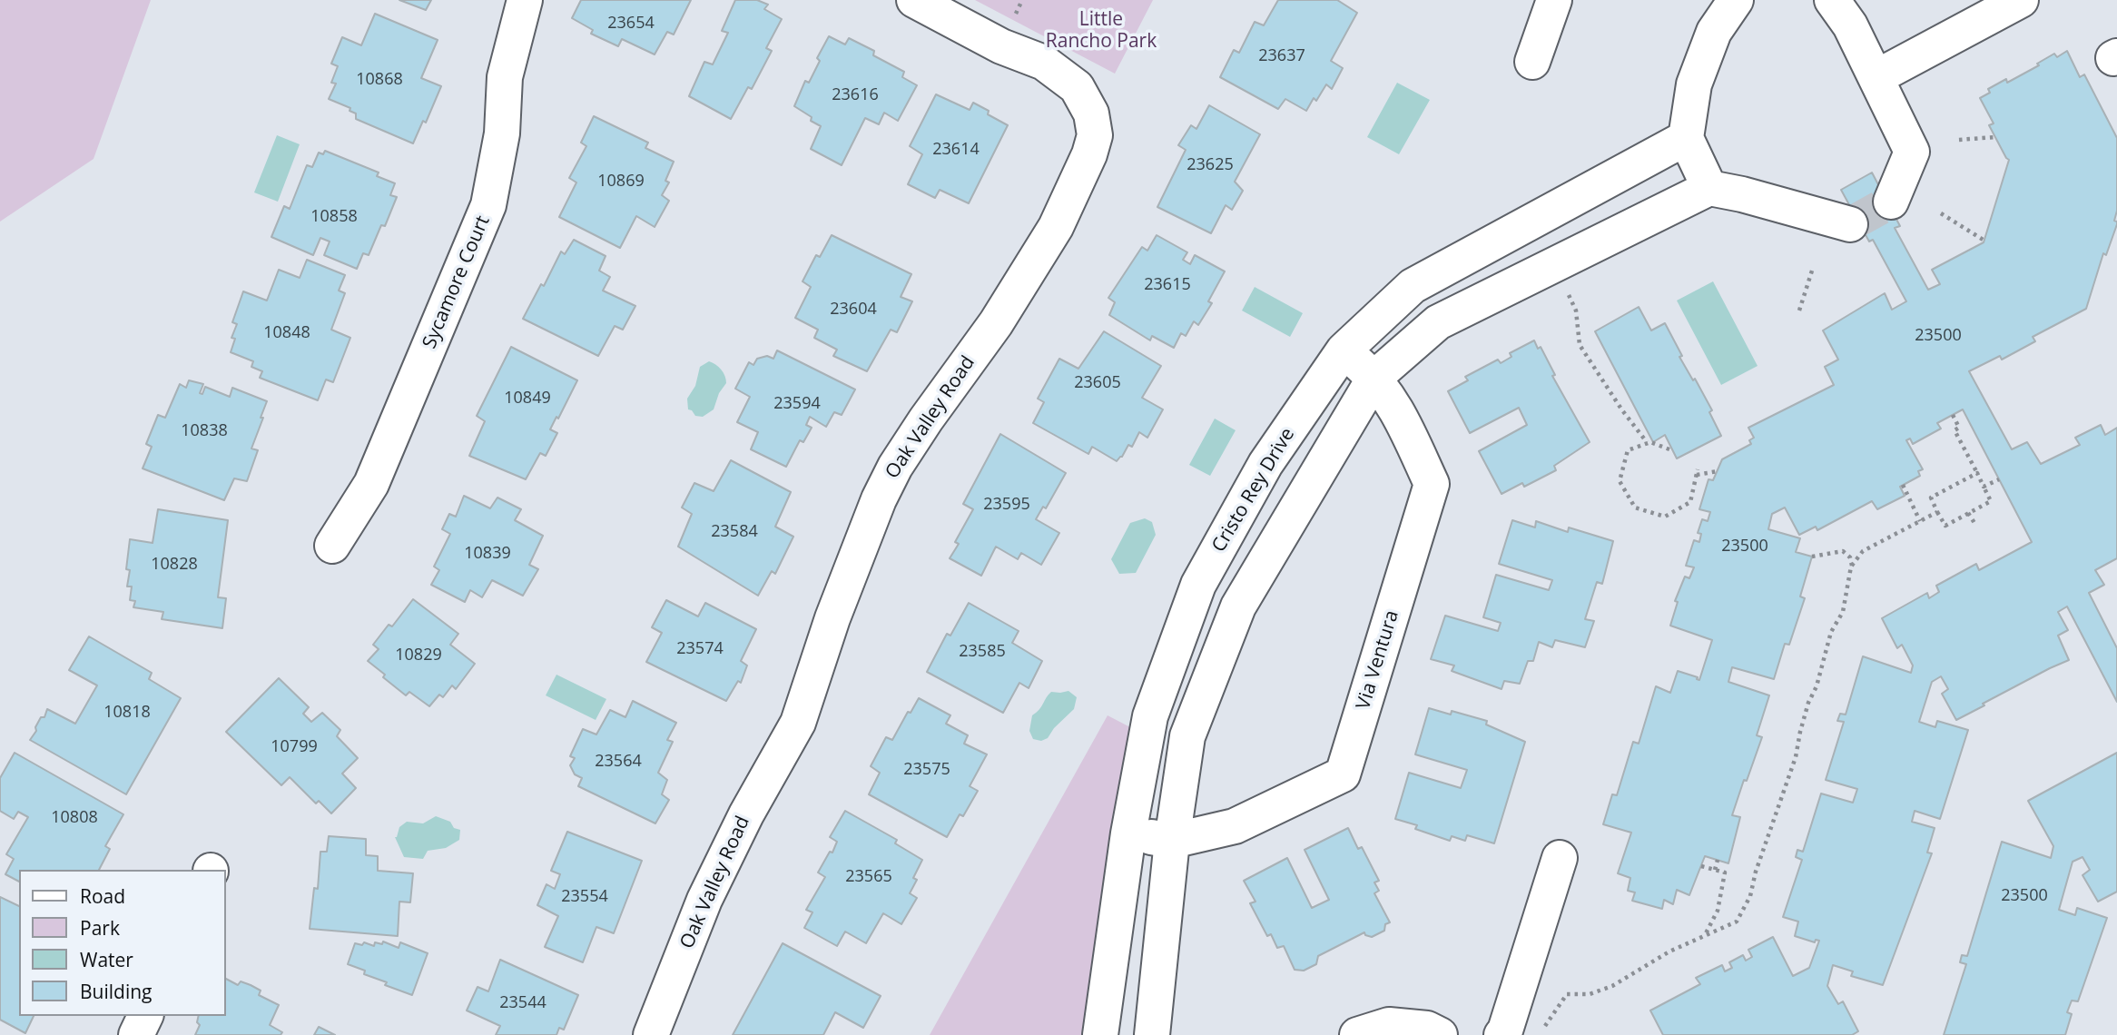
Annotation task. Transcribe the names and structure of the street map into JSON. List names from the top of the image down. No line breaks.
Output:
{"streets":{"street":["Sycamore Court","Oak Valley Road","Cristo Rey Drive","Via Ventura"]},"crossings":[["Cristo Rey Drive","Via Ventura"]],"parks":["Little Rancho Park"],"house_numbers":["23654","23637","10868","23616","23614","23625","10869","10858","23615","23604","10848","23500","23605","10849","23594","10838","23595","23584","23500","10839","10828","23574","23585","10829","10818","10799","23564","23575","10808","23565","23500","23554","23544"],"legend":["Road","Park","Water","Building"]}
